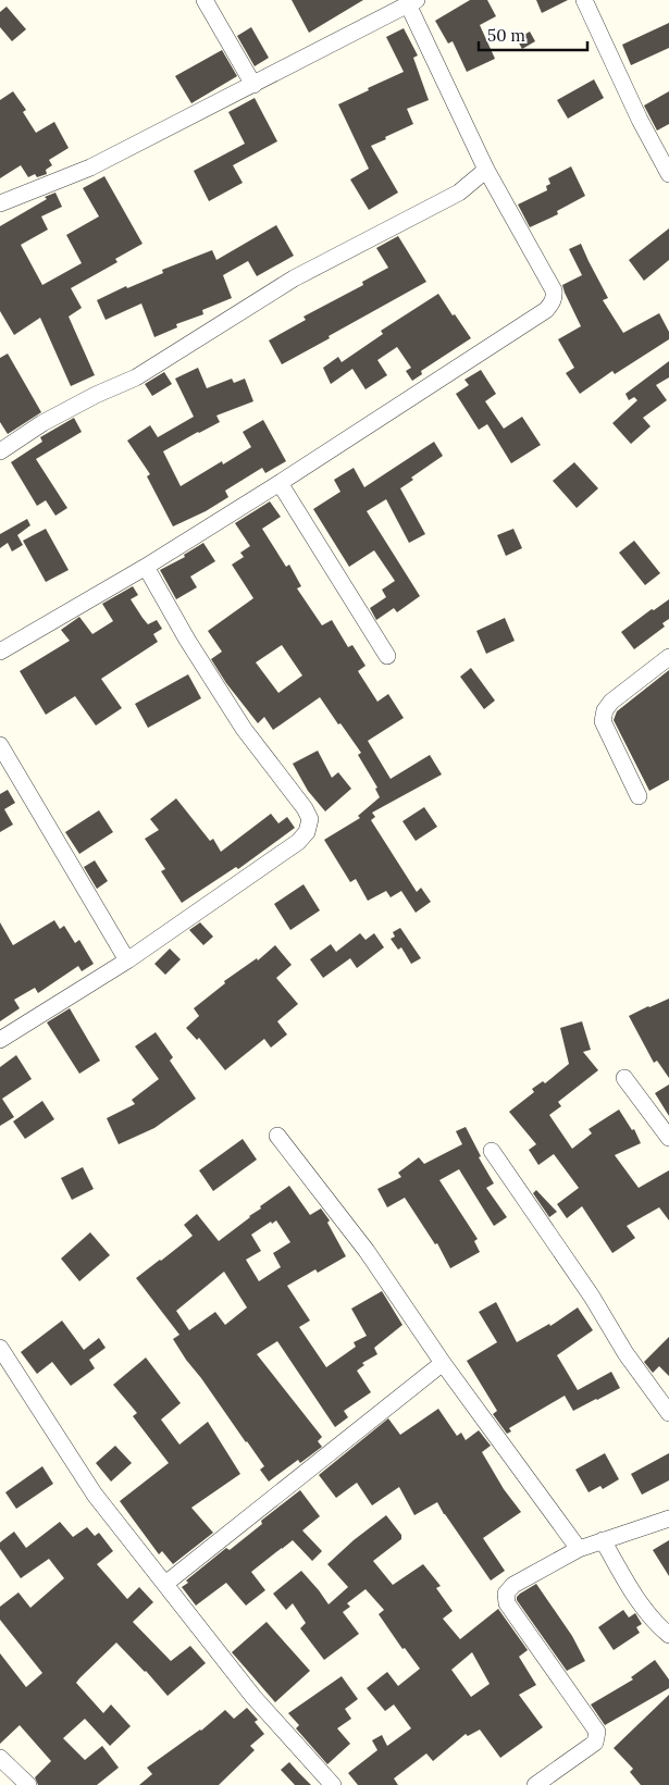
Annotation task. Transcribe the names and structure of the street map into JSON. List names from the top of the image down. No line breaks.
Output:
{"scale_bar":"50 m"}
